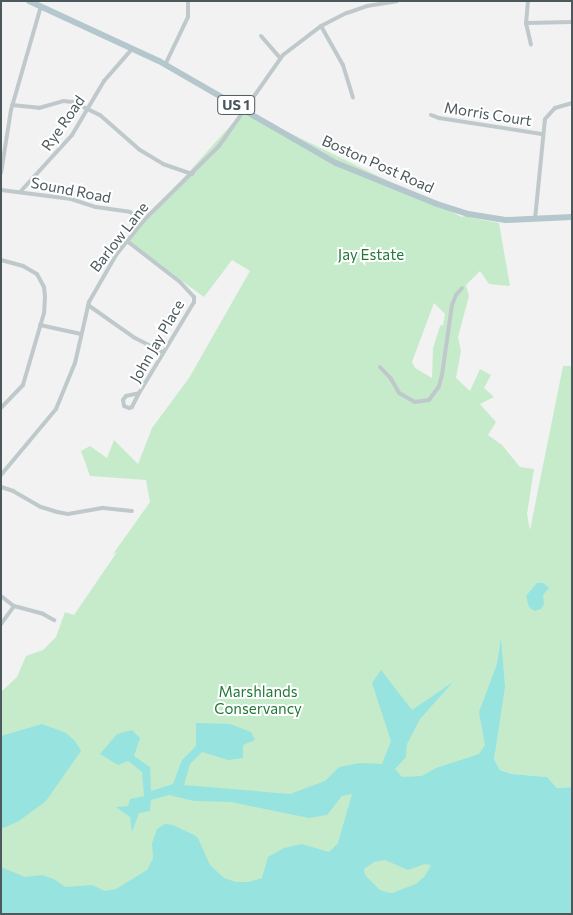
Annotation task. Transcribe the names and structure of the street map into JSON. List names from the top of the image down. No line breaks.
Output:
{"streets":{"main road":["US 1","Boston Post Road"],"street":["Morris Court","Rye Road","Sound Road","Barlow Lane","John Jay Place"]},"crossings":[["Rye Road","Boston Post Road"],["Rye Road","Sound Road"],["Boston Post Road","Barlow Lane"],["Sound Road","Barlow Lane"],["Barlow Lane","John Jay Place"]],"parks":["Jay Estate","Marshlands Conservancy"]}
